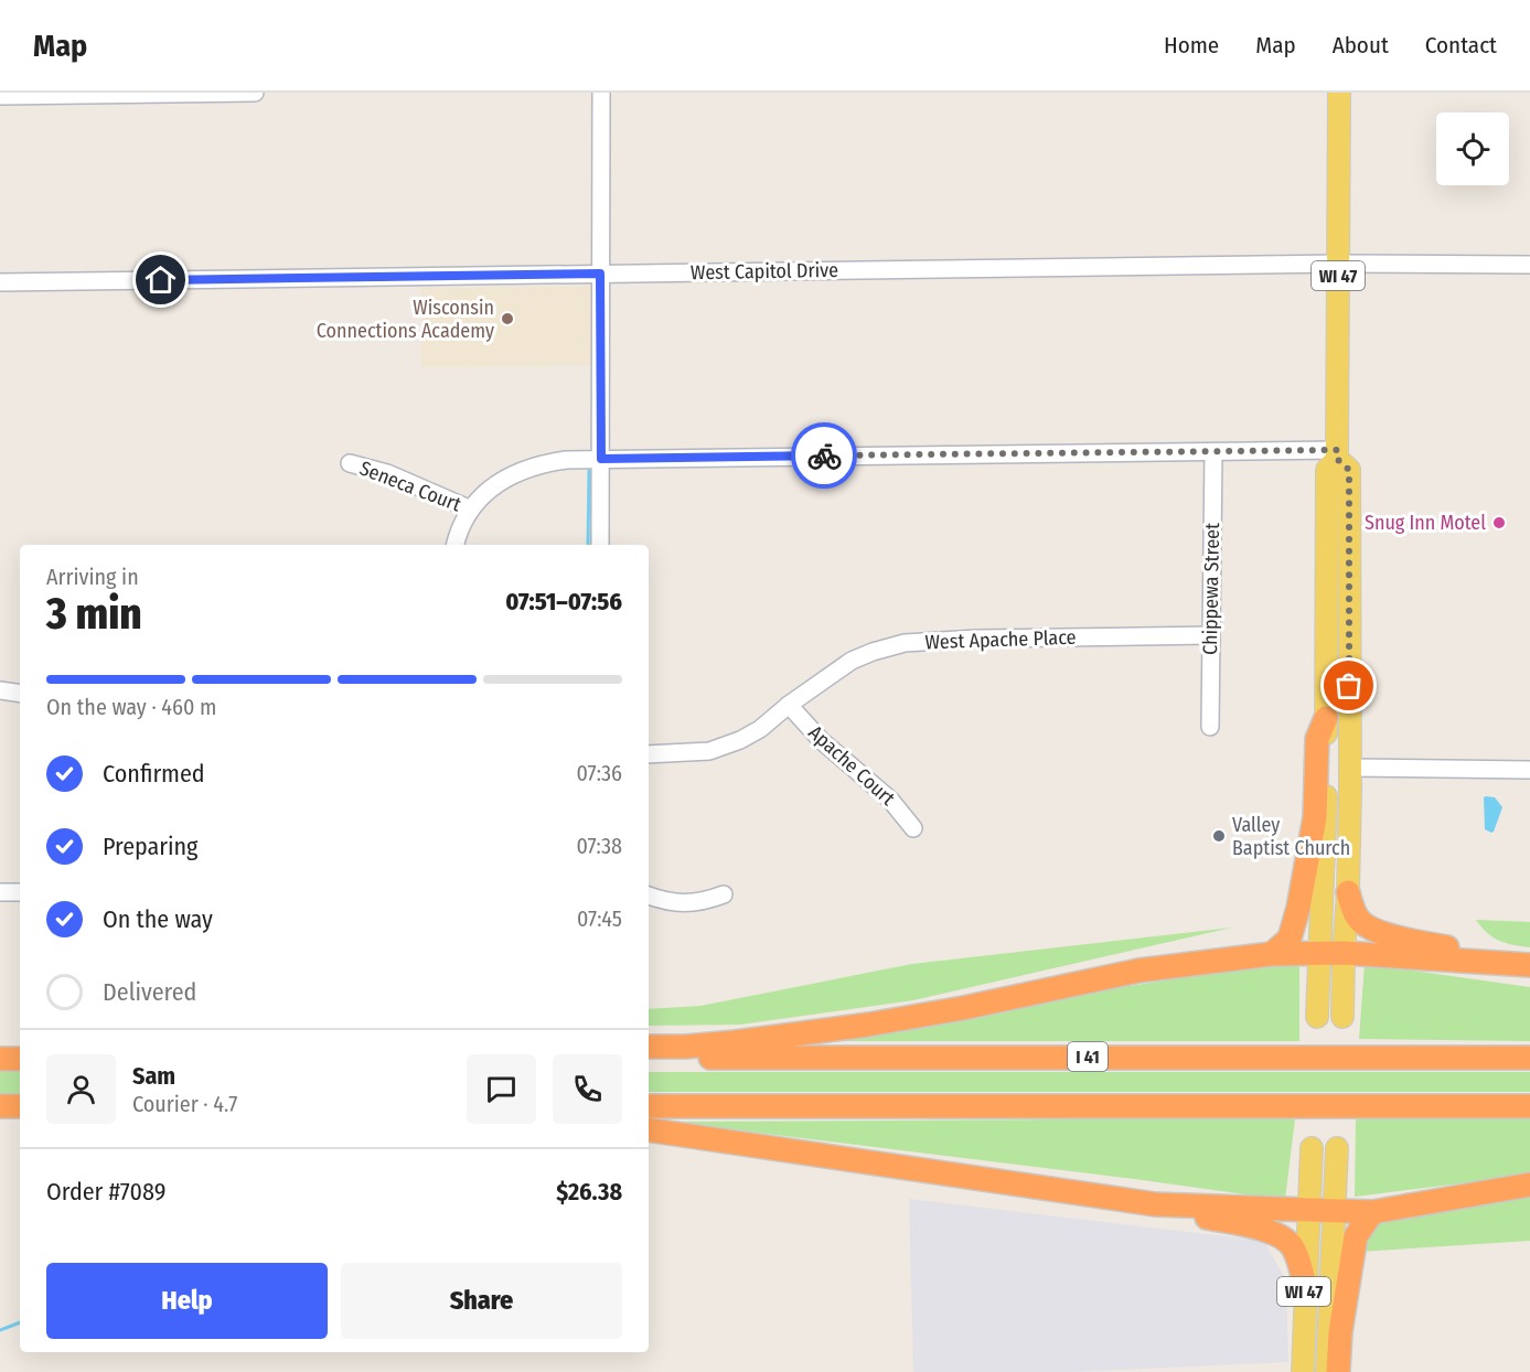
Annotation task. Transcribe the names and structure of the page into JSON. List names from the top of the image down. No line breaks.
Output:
{"streets":{"highway":["I 41"],"main road":["WI 47"],"street":["West Capitol Drive","Seneca Court","Chippewa Street","West Apache Place","Apache Court"]},"crossings":[["West Capitol Drive","WI 47"],["Chippewa Street","West Apache Place"],["West Apache Place","Apache Court"]],"places":["Wisconsin Connections Academy","Snug Inn Motel","Valley Baptist Church"],"page":{"header":"Map","nav":["Home","Map","About","Contact"],"heading":["3 min","Arriving in","07:51–07:56"],"panel":["Sam","Courier · 4.7","Order #7089","$26.38"],"bar":"On the way · 460 m","list":[["Confirmed","07:36"],["Preparing","07:38"],["On the way","07:45"],"Delivered"],"buttons":["Help","Share"]}}
